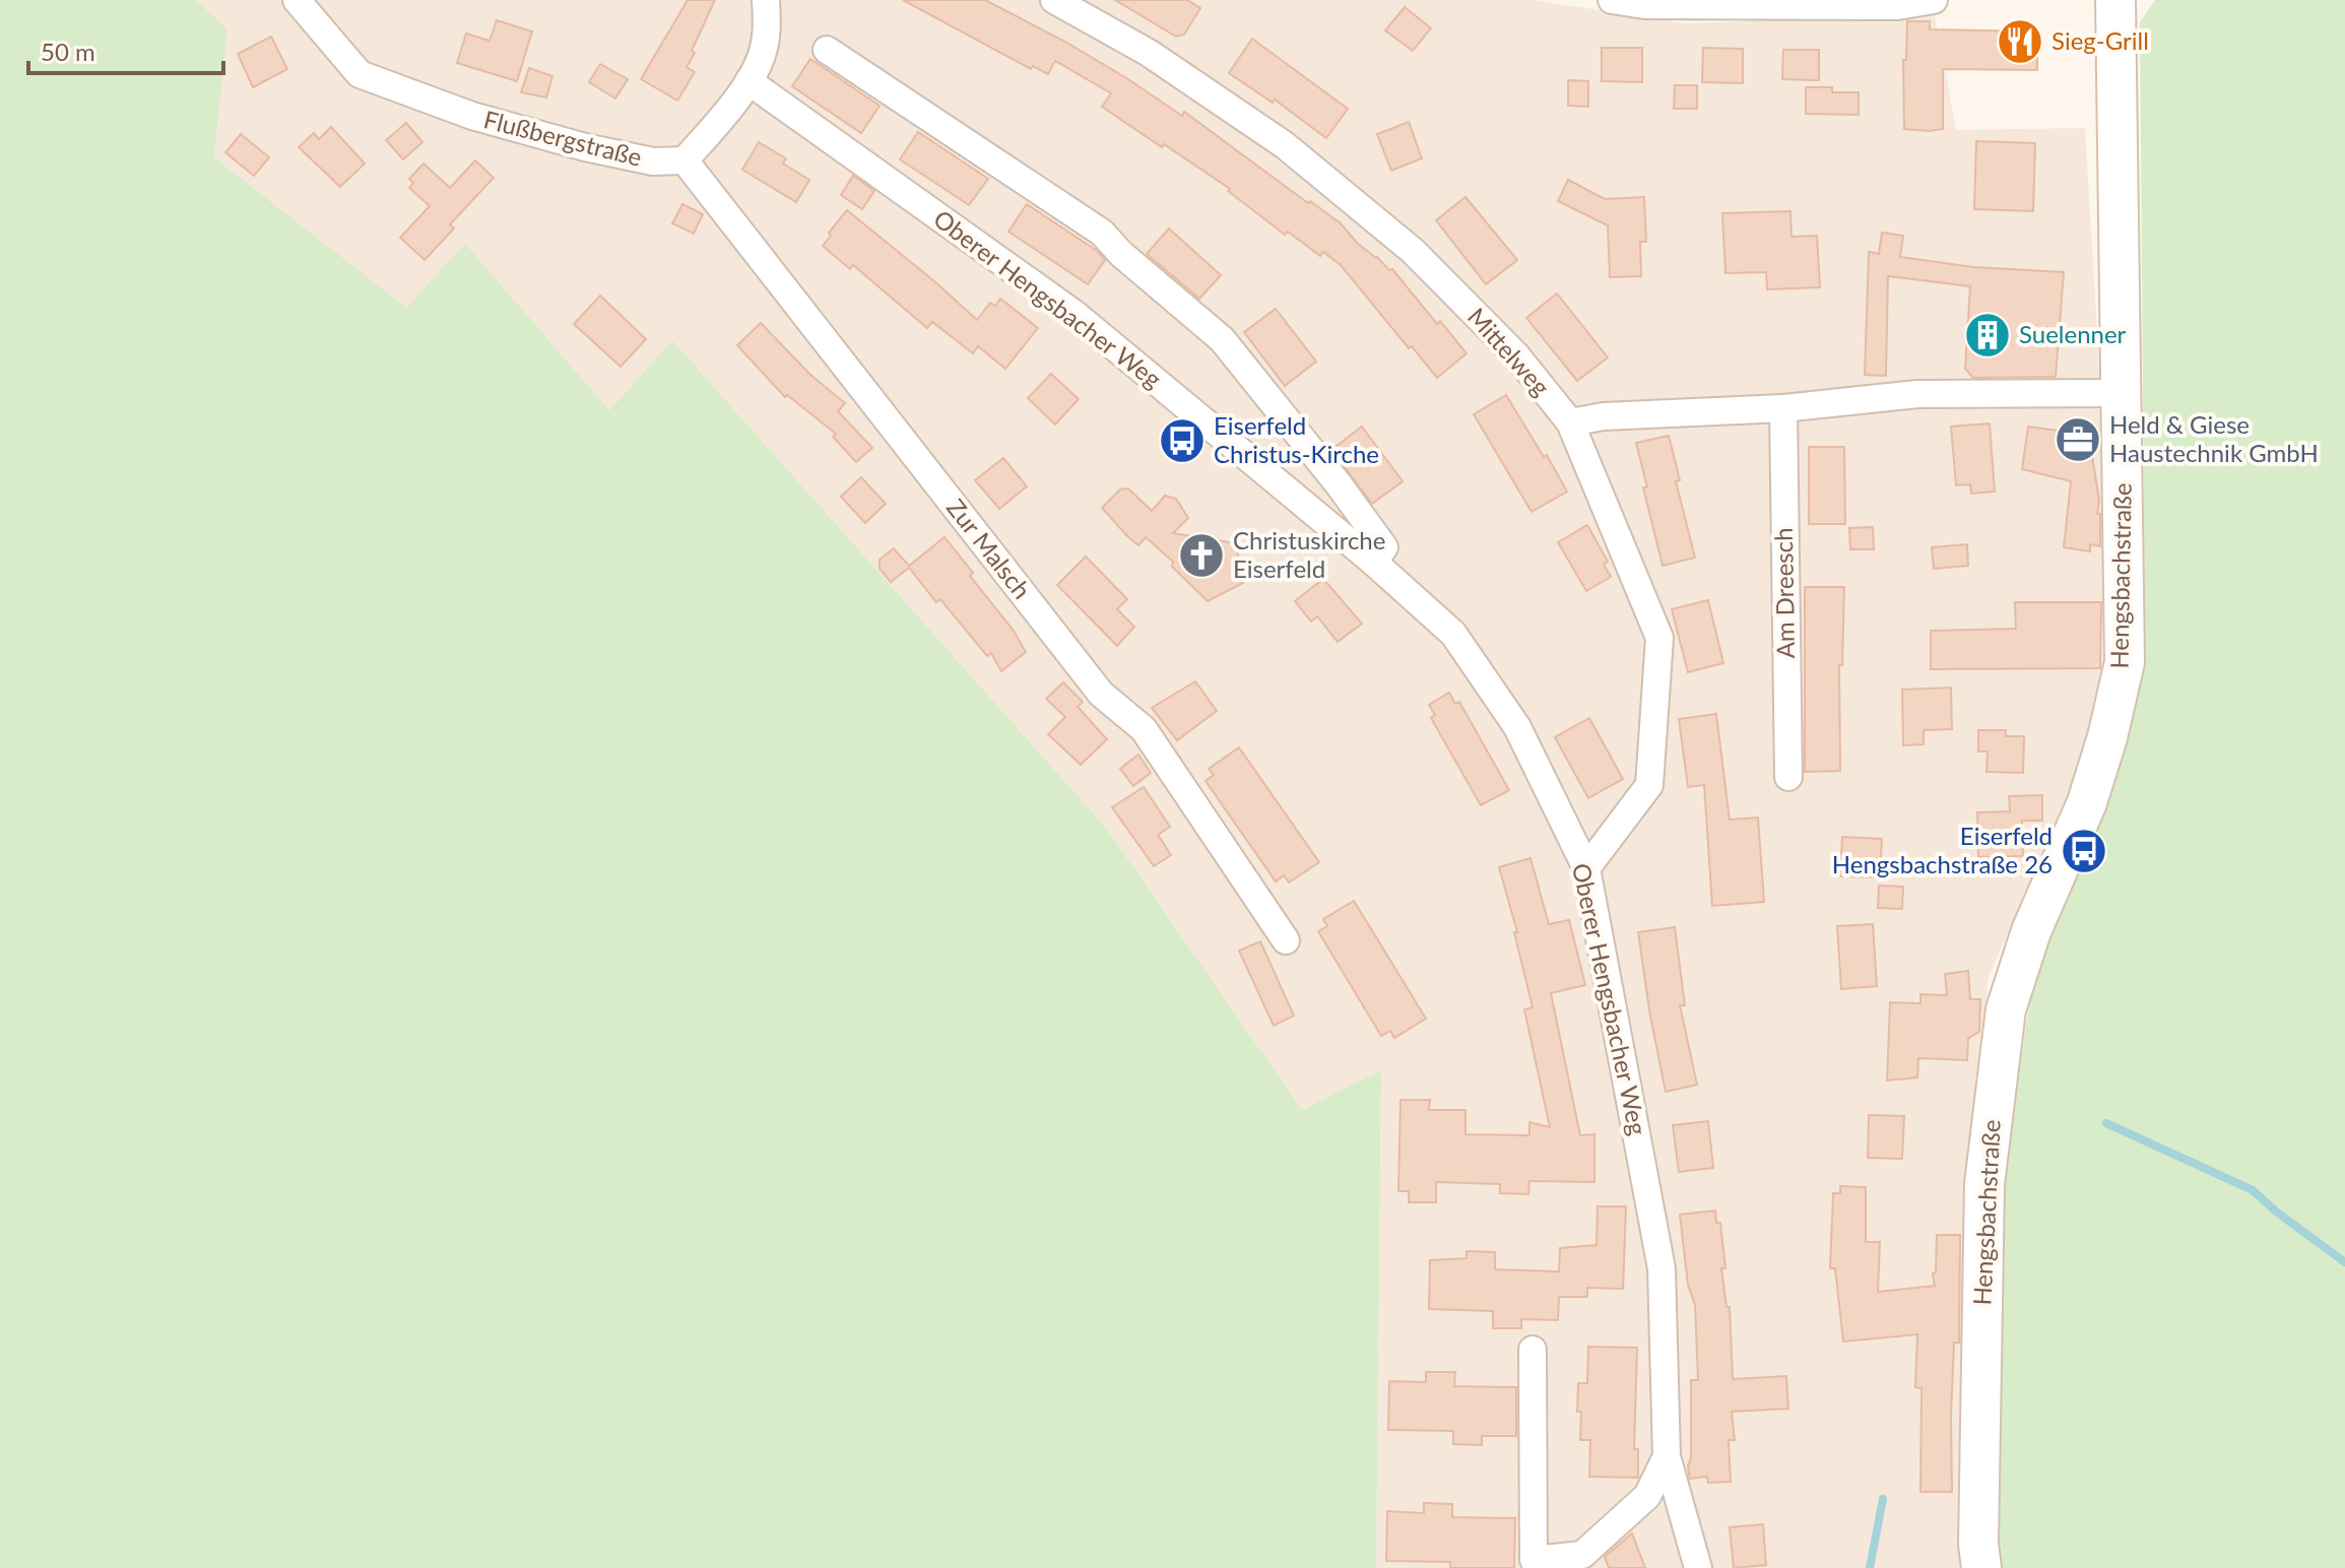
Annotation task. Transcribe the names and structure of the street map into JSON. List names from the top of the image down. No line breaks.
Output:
{"streets":{"street":["Flußbergstraße","Oberer Hengsbacher Weg","Mittelweg","Zur Malsch","Hengsbachstraße","Am Dreesch"]},"crossings":[["Flußbergstraße","Zur Malsch"],["Oberer Hengsbacher Weg","Mittelweg"]],"places":{"restaurant":["Sieg-Grill"],"building":["Suelenner"],"office":["Held & Giese Haustechnik GmbH"],"bus stop":["Eiserfeld Christus-Kirche","Eiserfeld Hengsbachstraße 26"],"church":["Christuskirche Eiserfeld"]},"scale_bar":"50 m"}
